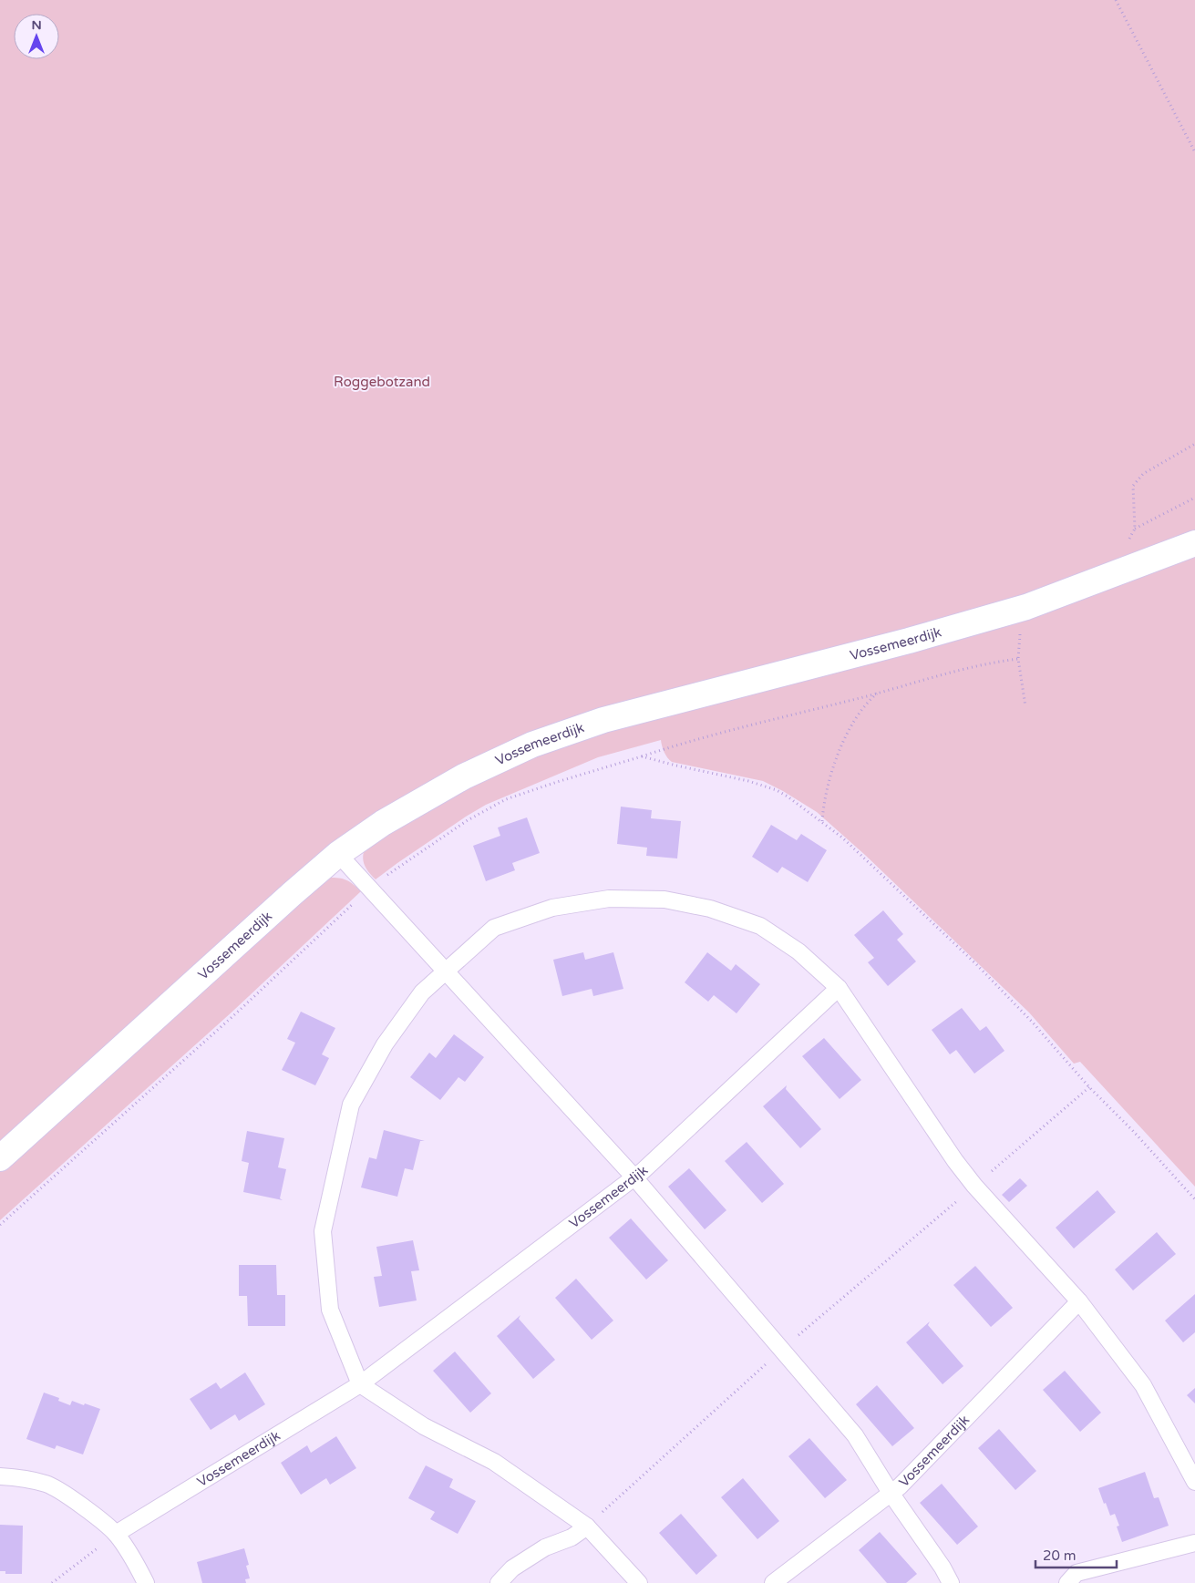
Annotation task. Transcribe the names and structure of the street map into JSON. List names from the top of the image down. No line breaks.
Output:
{"streets":{"street":["Vossemeerdijk"]},"parks":["Roggebotzand"],"scale_bar":"20 m","north":"top"}
